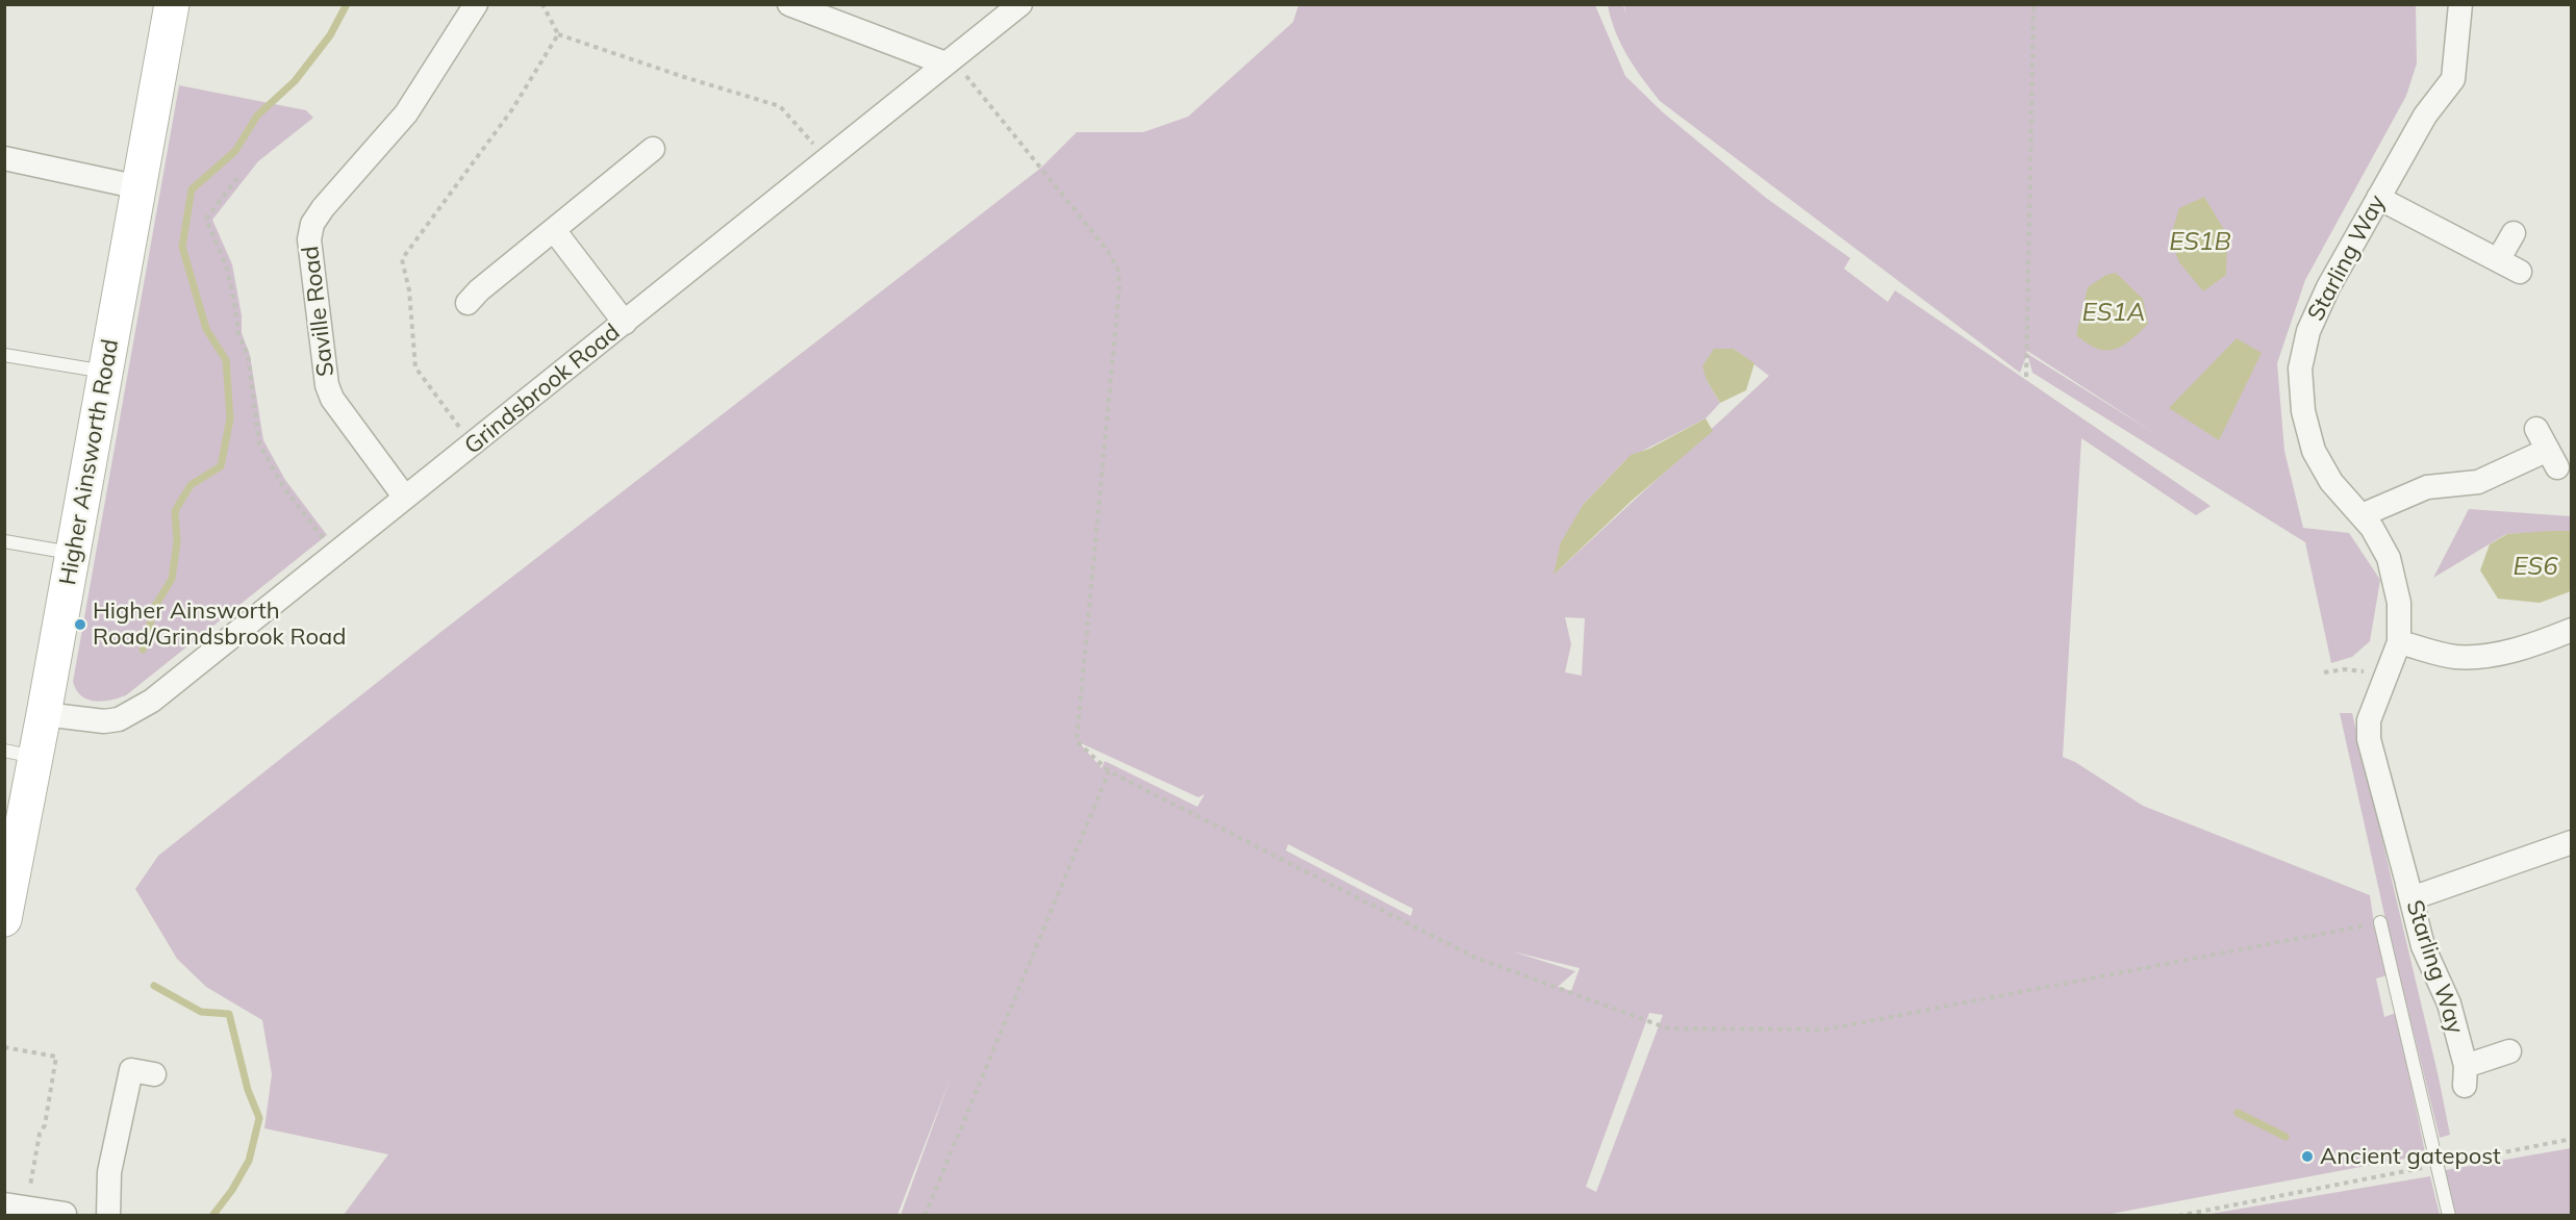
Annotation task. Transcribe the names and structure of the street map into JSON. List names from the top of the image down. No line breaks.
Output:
{"streets":{"main road":["Higher Ainsworth Road"],"street":["Starling Way","Saville Road","Grindsbrook Road"]},"crossings":[["Saville Road","Grindsbrook Road"],["Grindsbrook Road","Higher Ainsworth Road"]],"water":["ES1B","ES1A","ES6"],"places":["Higher Ainsworth Road/Grindsbrook Road","Ancient gatepost"]}
